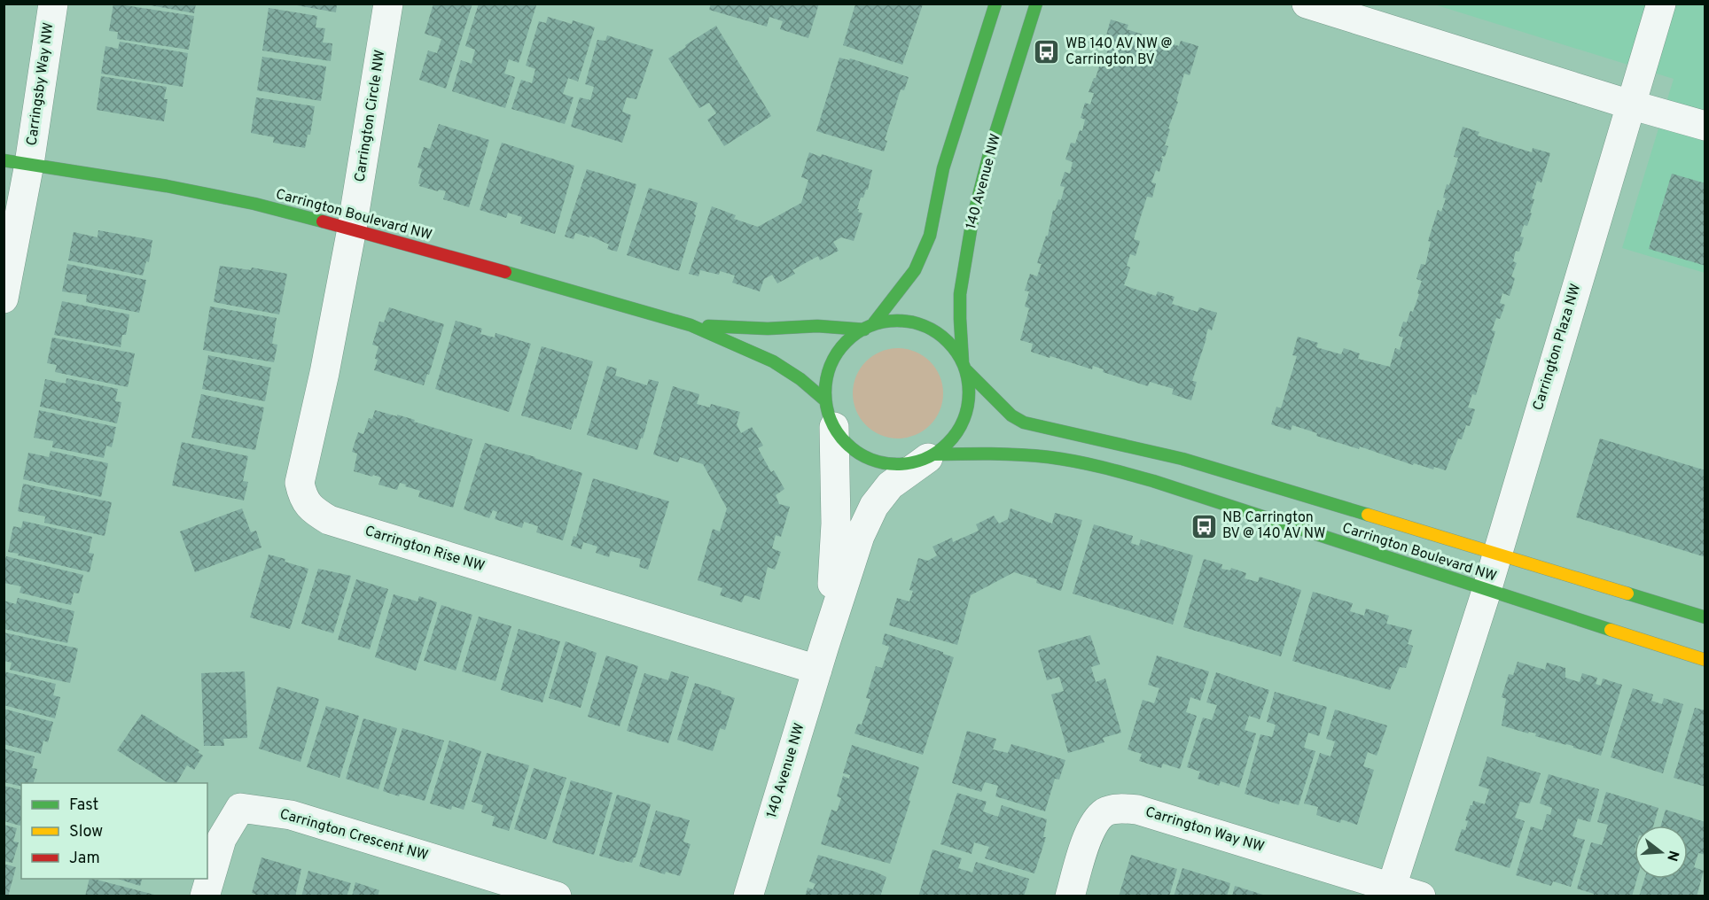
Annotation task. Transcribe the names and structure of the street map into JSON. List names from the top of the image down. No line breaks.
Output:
{"streets":{"street":["Carringsby Way NW","Carrington Circle NW","140 Avenue NW","Carrington Boulevard NW","Carrington Plaza NW","Carrington Rise NW","Carrington Way NW","Carrington Crescent NW"]},"crossings":[["Carringsby Way NW","Carrington Boulevard NW"],["Carrington Circle NW","Carrington Boulevard NW"],["Carrington Circle NW","Carrington Rise NW"],["140 Avenue NW","Carrington Boulevard NW"],["140 Avenue NW","Carrington Rise NW"],["Carrington Boulevard NW","Carrington Plaza NW"],["Carrington Boulevard NW","Carrington Rise NW"]],"places":{"bus stop":["WB 140 AV NW @ Carrington BV","NB Carrington BV @ 140 AV NW"]},"legend":["Fast","Slow","Jam"],"north":"right"}
